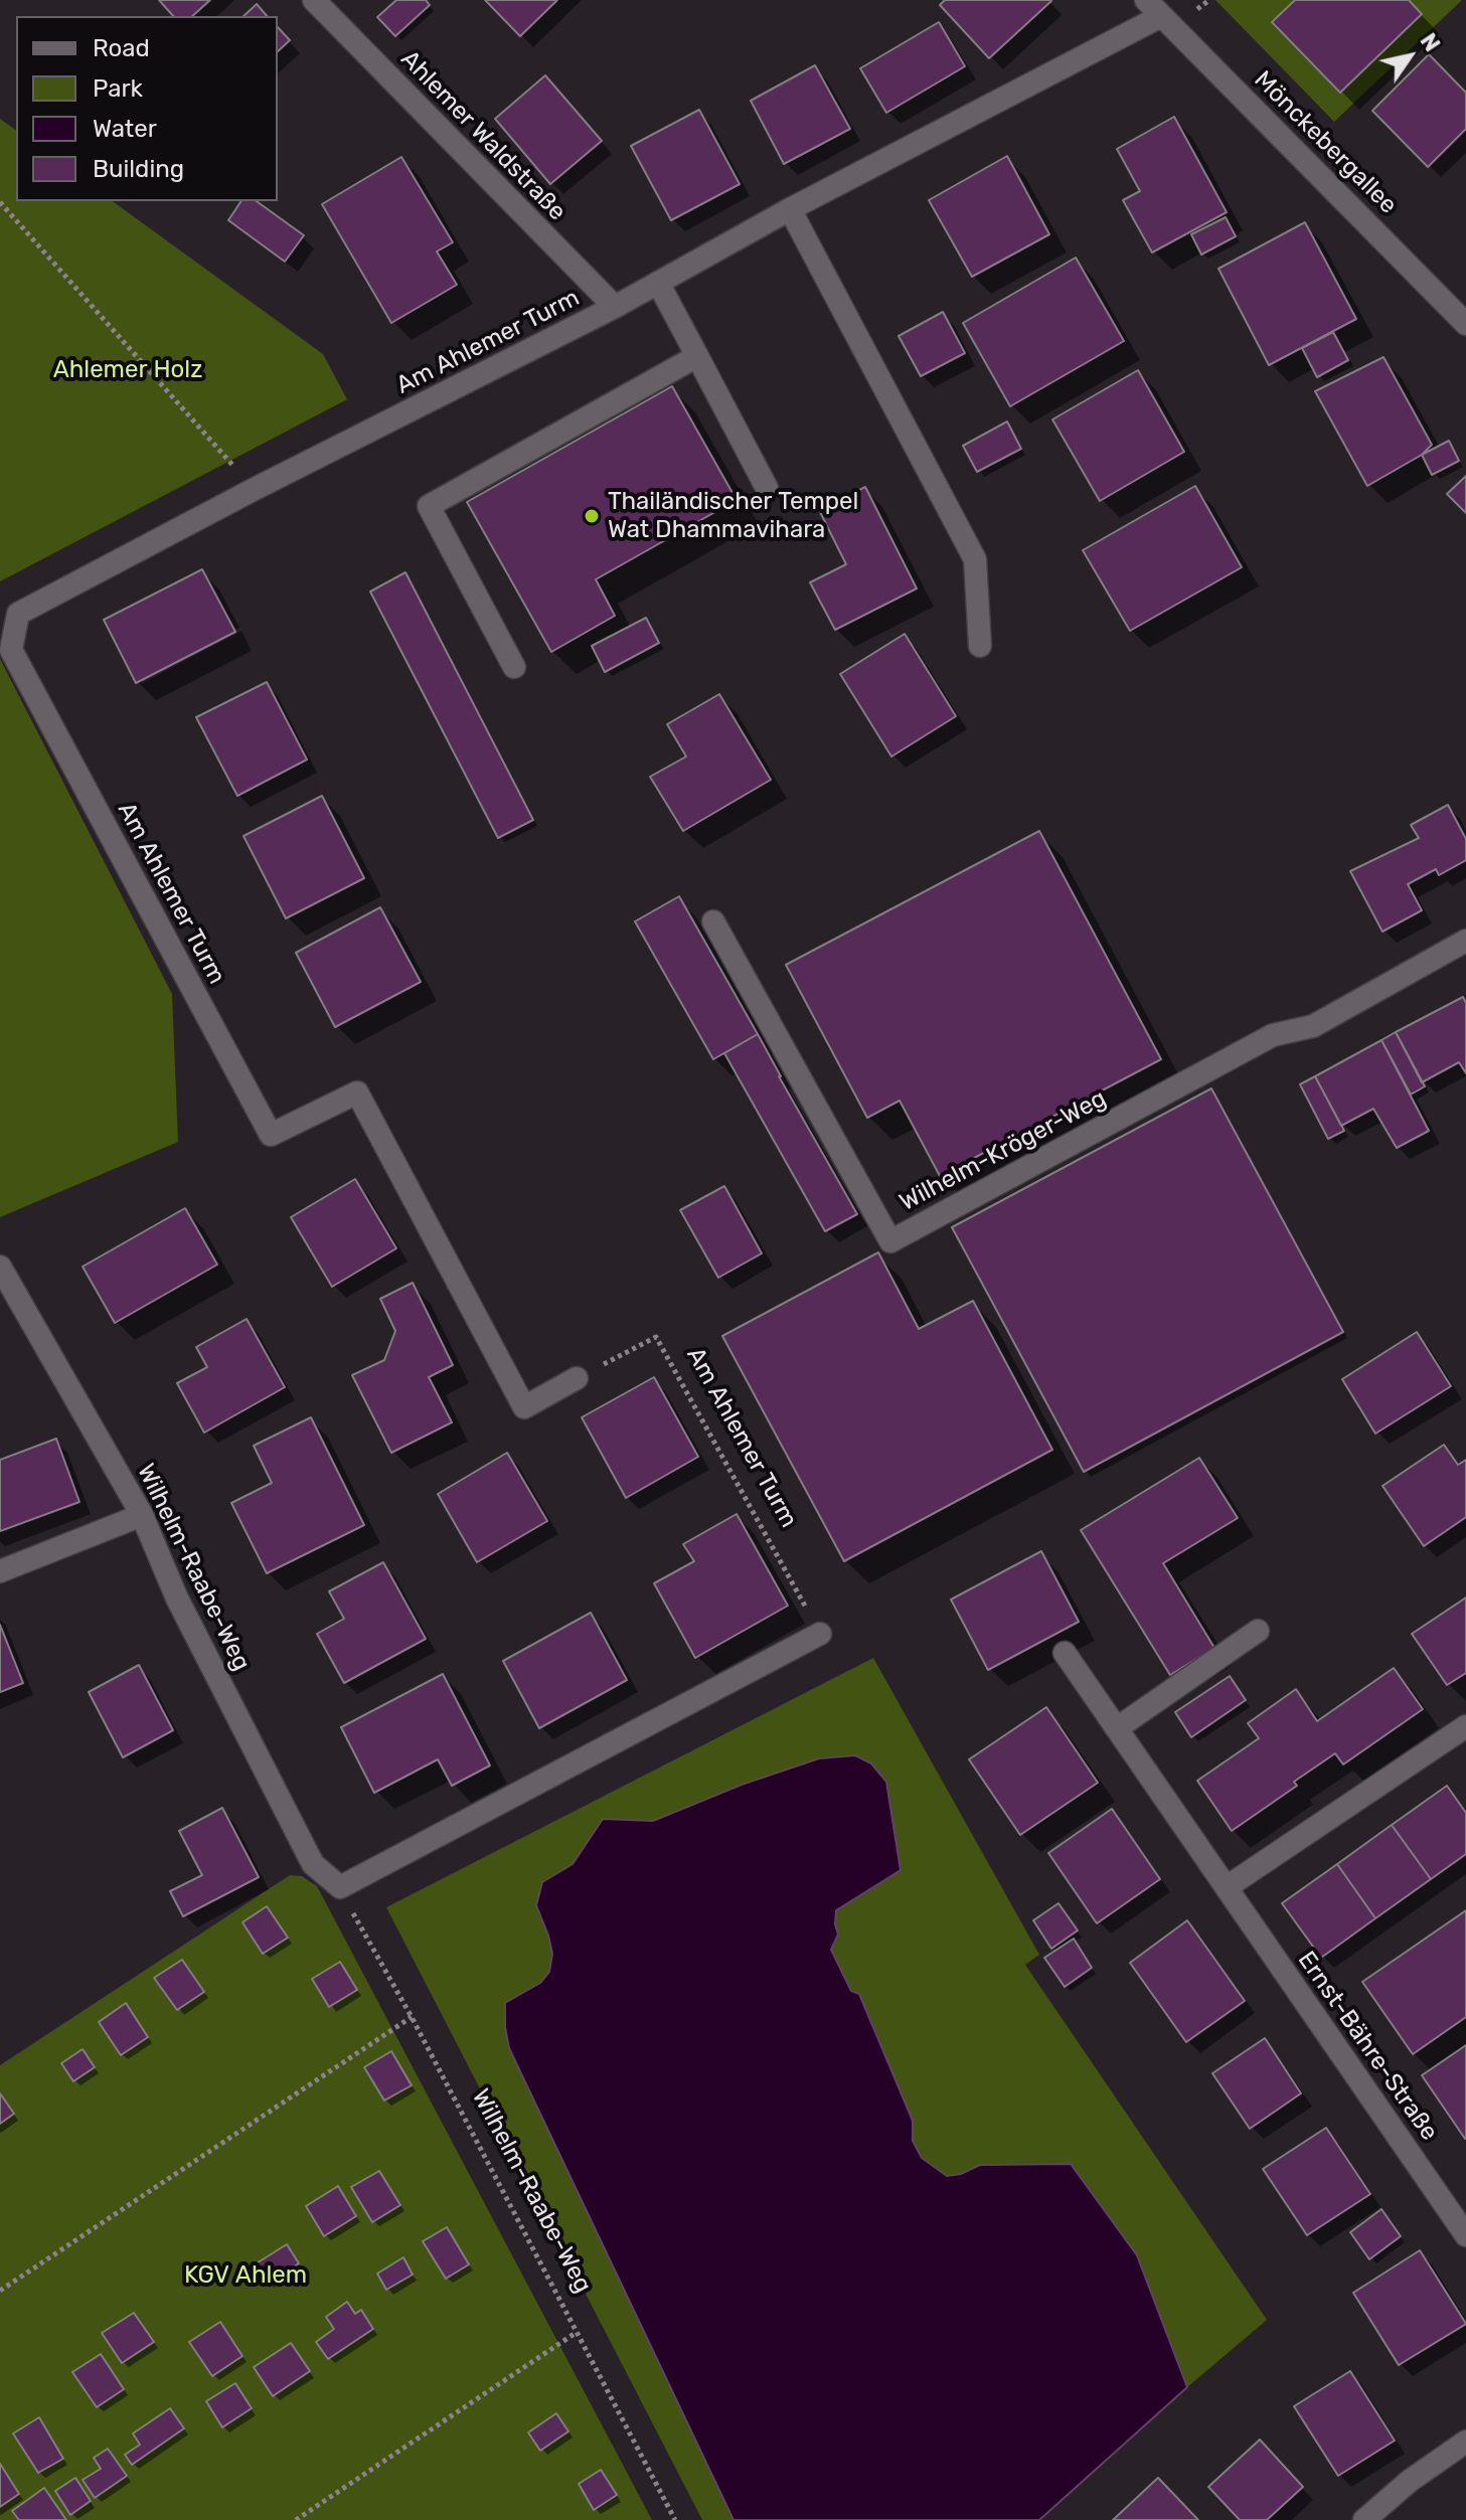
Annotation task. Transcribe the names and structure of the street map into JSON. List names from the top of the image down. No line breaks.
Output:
{"streets":{"street":["Ahlemer Waldstraße","Mönckebergallee","Am Ahlemer Turm","Wilhelm-Kröger-Weg","Wilhelm-Raabe-Weg","Ernst-Bähre-Straße"]},"crossings":[["Ahlemer Waldstraße","Am Ahlemer Turm"],["Mönckebergallee","Am Ahlemer Turm"]],"parks":["Ahlemer Holz","KGV Ahlem"],"places":["Thailändischer Tempel Wat Dhammavihara"],"legend":["Road","Park","Water","Building"],"north":"top right"}
